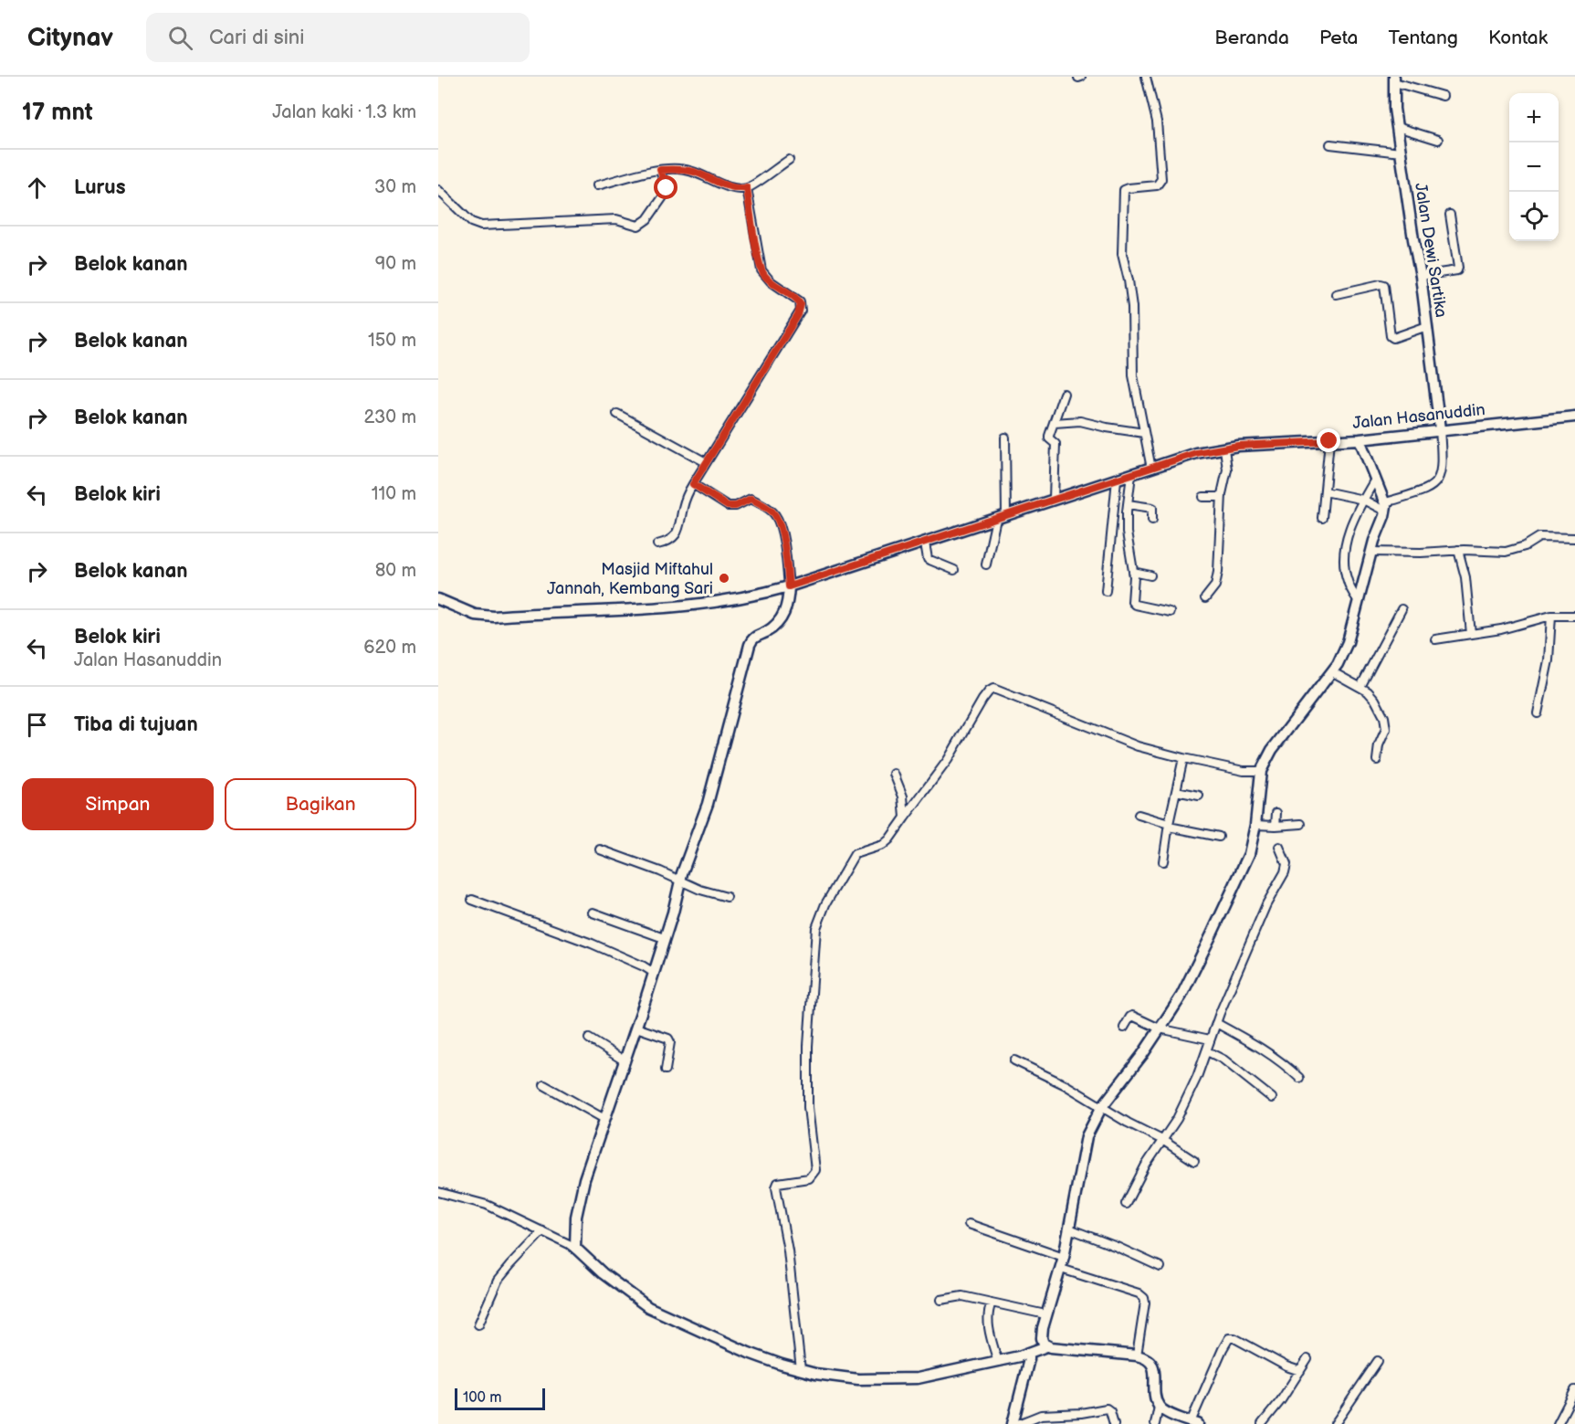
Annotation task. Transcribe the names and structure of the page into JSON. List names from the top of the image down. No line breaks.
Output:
{"streets":{"street":["Jalan Dewi Sartika","Jalan Hasanuddin"]},"crossings":[["Jalan Dewi Sartika","Jalan Hasanuddin"]],"places":["Masjid Miftahul Jannah, Kembang Sari"],"scale_bar":"100 m","page":{"header":"Citynav","search":"Cari di sini","nav":["Beranda","Peta","Tentang","Kontak"],"heading":["17 mnt","Jalan kaki · 1.3 km"],"map_buttons":["+","−"],"list":[["Lurus","30 m"],["Belok kanan","90 m"],["Belok kanan","150 m"],["Belok kanan","230 m"],["Belok kiri","110 m"],["Belok kanan","80 m"],["Belok kiri","Jalan Hasanuddin","620 m"],"Tiba di tujuan"],"buttons":["Simpan","Bagikan"],"scale":"100 m"}}
